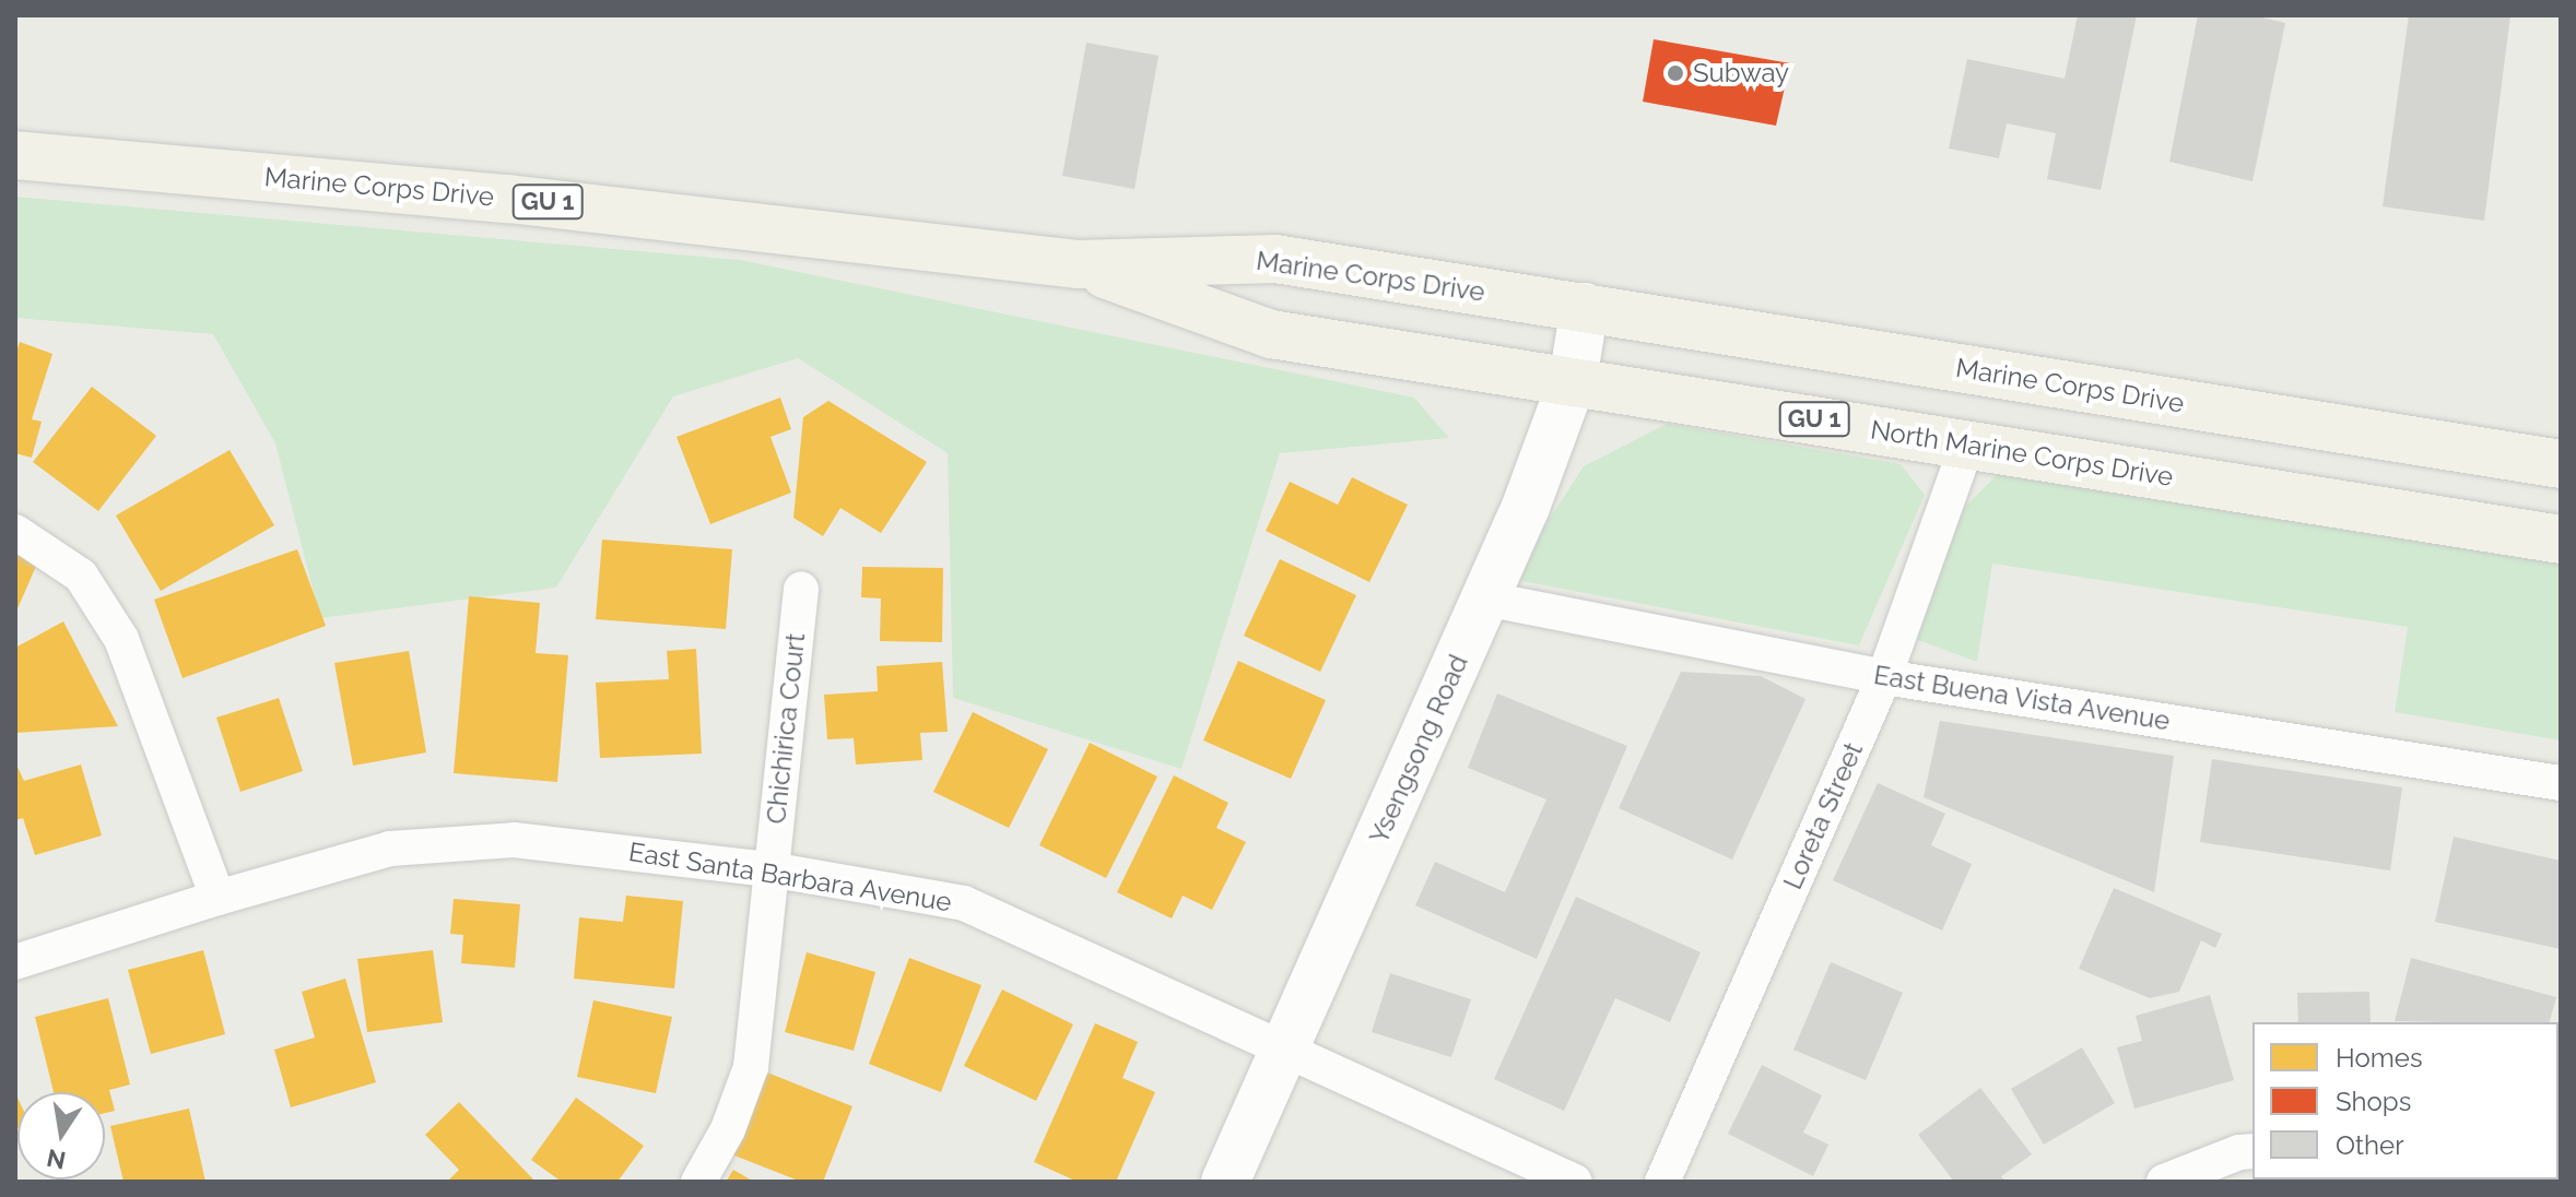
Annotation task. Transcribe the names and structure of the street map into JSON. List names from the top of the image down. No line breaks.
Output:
{"streets":{"main road":["Marine Corps Drive","GU 1","North Marine Corps Drive","Ysengsong Road"],"street":["East Buena Vista Avenue","Chichirica Court","Loreta Street","East Santa Barbara Avenue"]},"crossings":[["Marine Corps Drive","North Marine Corps Drive"],["Marine Corps Drive","Ysengsong Road"],["North Marine Corps Drive","Ysengsong Road"],["North Marine Corps Drive","Loreta Street"],["East Buena Vista Avenue","Ysengsong Road"],["East Buena Vista Avenue","Loreta Street"],["Chichirica Court","East Santa Barbara Avenue"],["Ysengsong Road","East Santa Barbara Avenue"]],"places":["Subway"],"legend":["Homes","Shops","Other"],"north":"bottom"}
